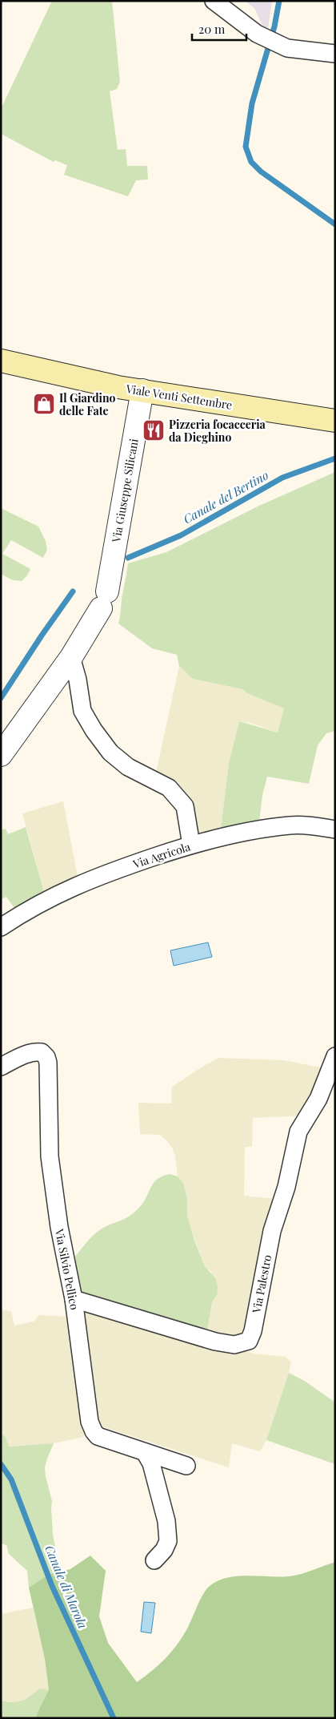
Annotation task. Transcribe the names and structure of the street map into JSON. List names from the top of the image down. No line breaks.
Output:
{"streets":{"main road":["Viale Venti Settembre"],"street":["Via Giuseppe Silicani","Via Agricola","Via Silvio Pellico","Via Palestro"]},"crossings":[["Viale Venti Settembre","Via Giuseppe Silicani"],["Via Silvio Pellico","Via Palestro"]],"water":["Canale del Bertino","Canale di Marola"],"places":{"shop":["Il Giardino delle Fate"],"restaurant":["Pizzeria focacceria da Dieghino"]},"scale_bar":"20 m"}
